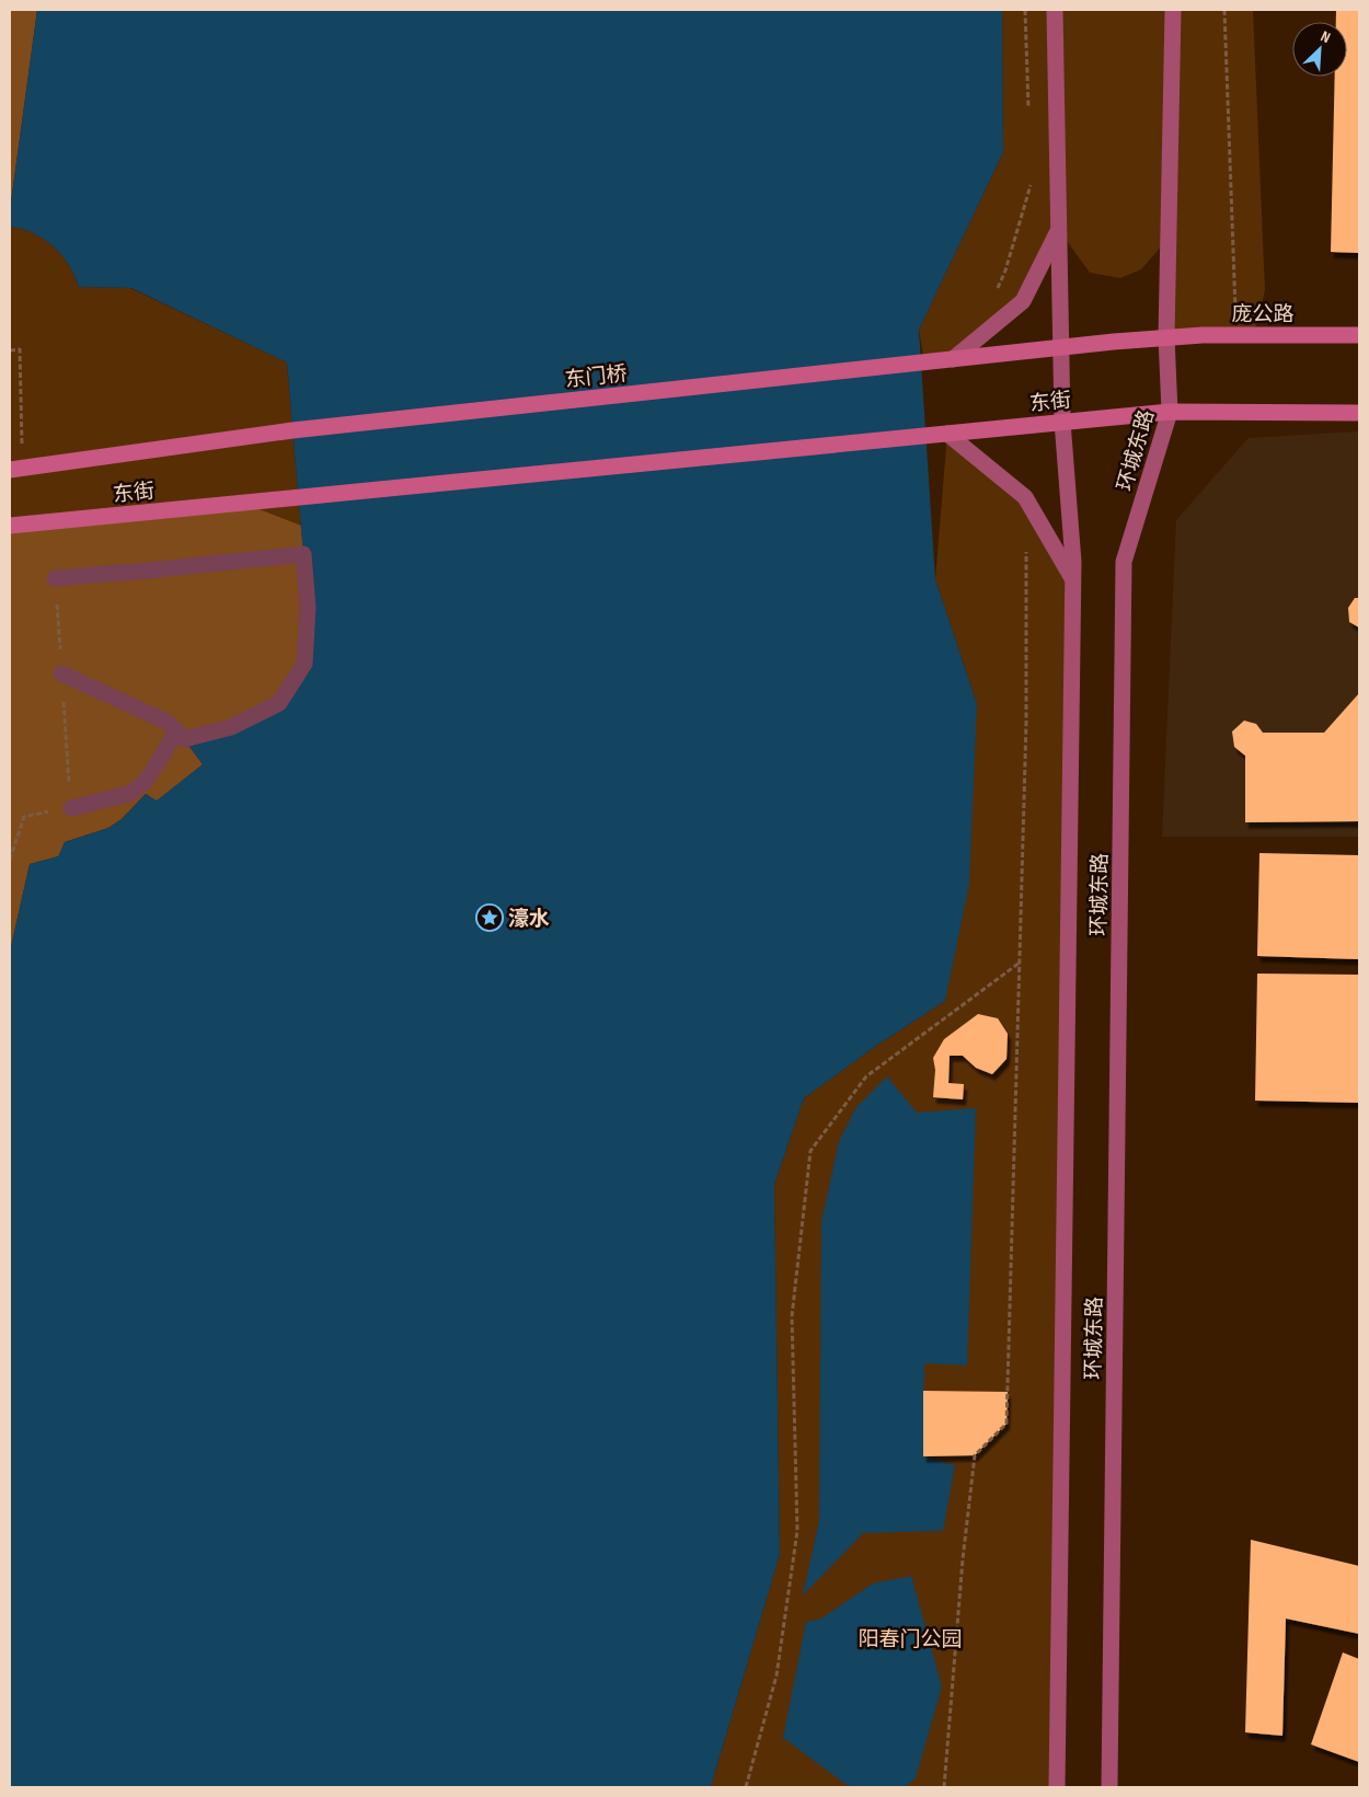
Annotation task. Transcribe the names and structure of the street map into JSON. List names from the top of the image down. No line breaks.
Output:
{"streets":{"main road":["庞公路","东门桥","东街","环城东路"]},"crossings":[["庞公路","环城东路"],["东门桥","东街"],["东街","环城东路"]],"parks":["阳春门公园"],"places":{"place":["濠水"]},"north":"top right"}
